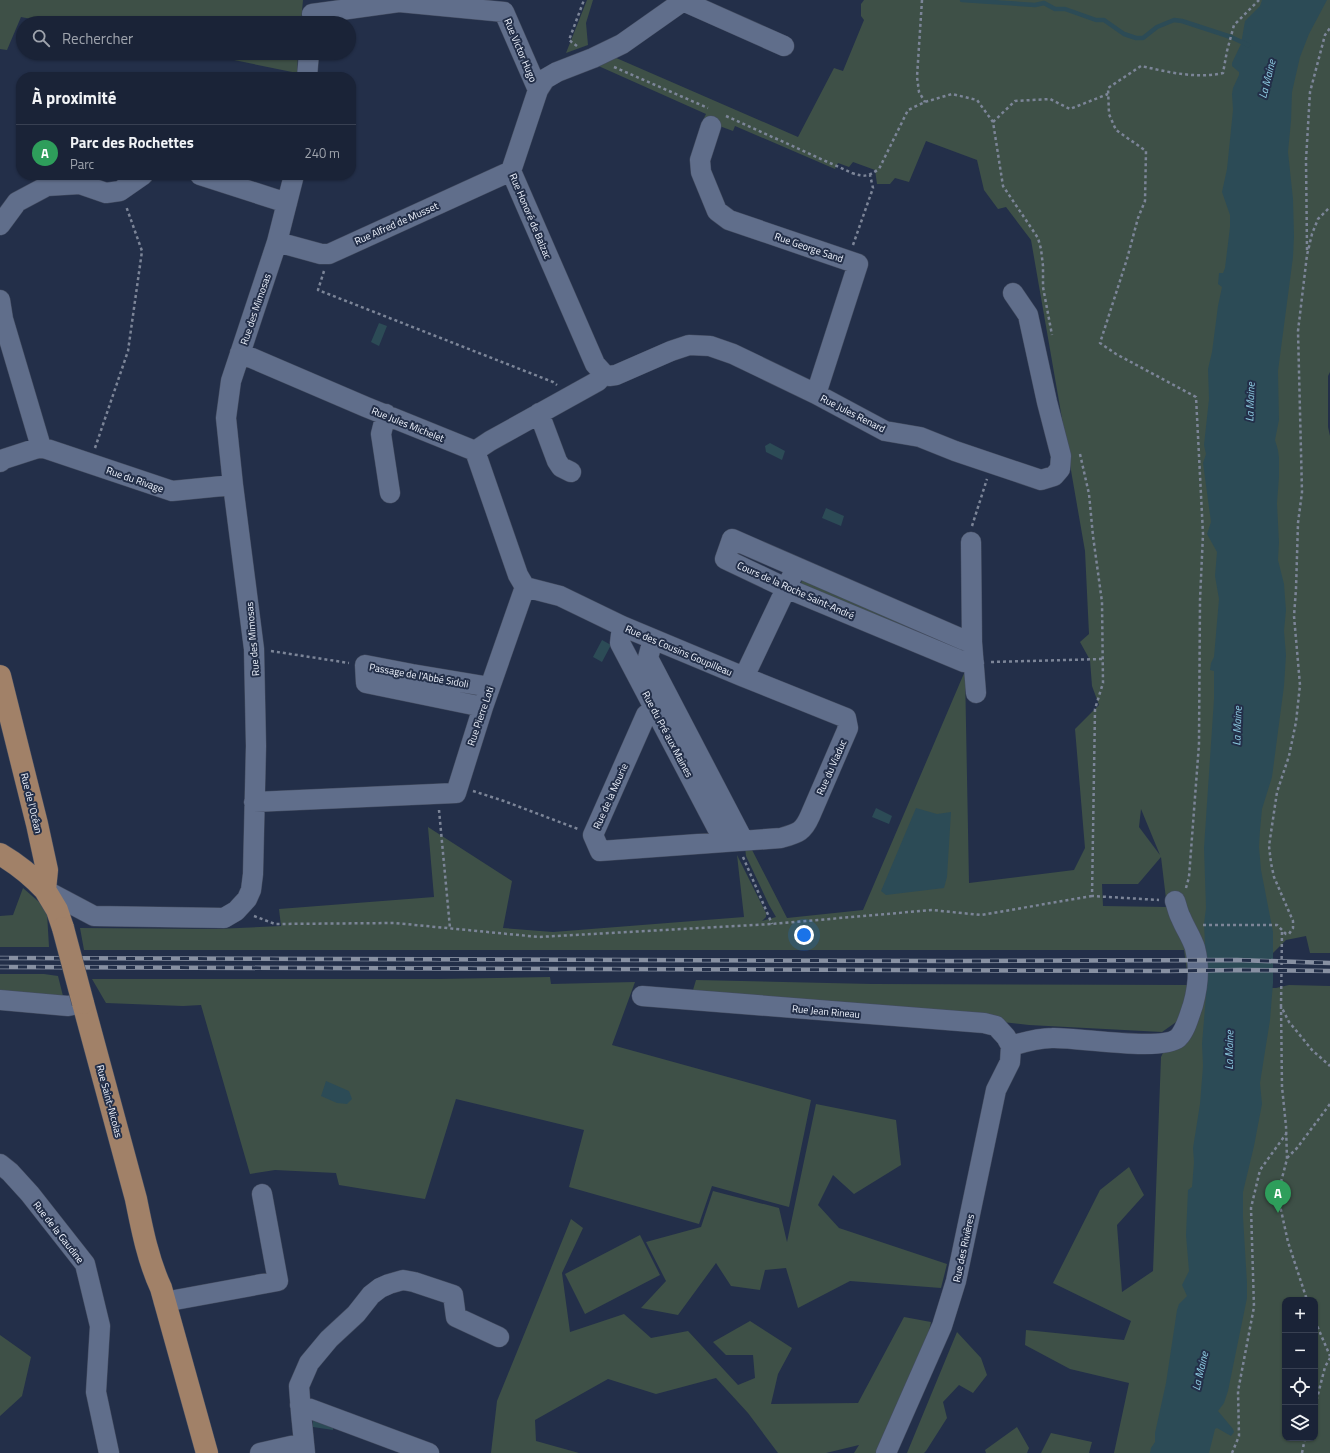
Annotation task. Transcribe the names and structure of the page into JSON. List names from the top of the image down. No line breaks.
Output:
{"streets":{"main road":["Rue de l'Océan","Rue Saint-Nicolas"],"street":["Rue Victor Hugo","Rue Honoré de Balzac","Rue Alfred de Musset","Rue George Sand","Rue des Mimosas","Rue Jules Renard","Rue Jules Michelet","Rue du Rivage","Cours de la Roche Saint-André","Rue des Cousins Goupilleau","Passage de l'Abbé Sidoli","Rue Pierre Loti","Rue du Pré aux Maines","Rue du Viaduc","Rue de la Mourie","Rue Jean Rineau","Rue de la Gaudine","Rue des Rivières"]},"crossings":[["Rue Victor Hugo","Rue Honoré de Balzac"],["Rue Honoré de Balzac","Rue Alfred de Musset"],["Rue Honoré de Balzac","Rue Jules Renard"],["Rue George Sand","Rue Jules Renard"],["Rue des Mimosas","Rue Jules Michelet"],["Rue des Mimosas","Rue du Rivage"],["Cours de la Roche Saint-André","Rue des Cousins Goupilleau"],["Rue des Cousins Goupilleau","Rue Pierre Loti"],["Rue des Cousins Goupilleau","Rue du Pré aux Maines"],["Rue des Cousins Goupilleau","Rue du Viaduc"],["Passage de l'Abbé Sidoli","Rue Pierre Loti"],["Rue du Pré aux Maines","Rue du Viaduc"],["Rue du Pré aux Maines","Rue de la Mourie"],["Rue du Viaduc","Rue de la Mourie"],["Rue de l'Océan","Rue Saint-Nicolas"],["Rue Jean Rineau","Rue des Rivières"]],"water":["La Maine"],"page":{"search":"Rechercher","heading":"À proximité","list":[{"mark":"A","name":"Parc des Rochettes","note":"Parc","value":"240 m"}],"pins":"A","map_buttons":["+","−"]}}
